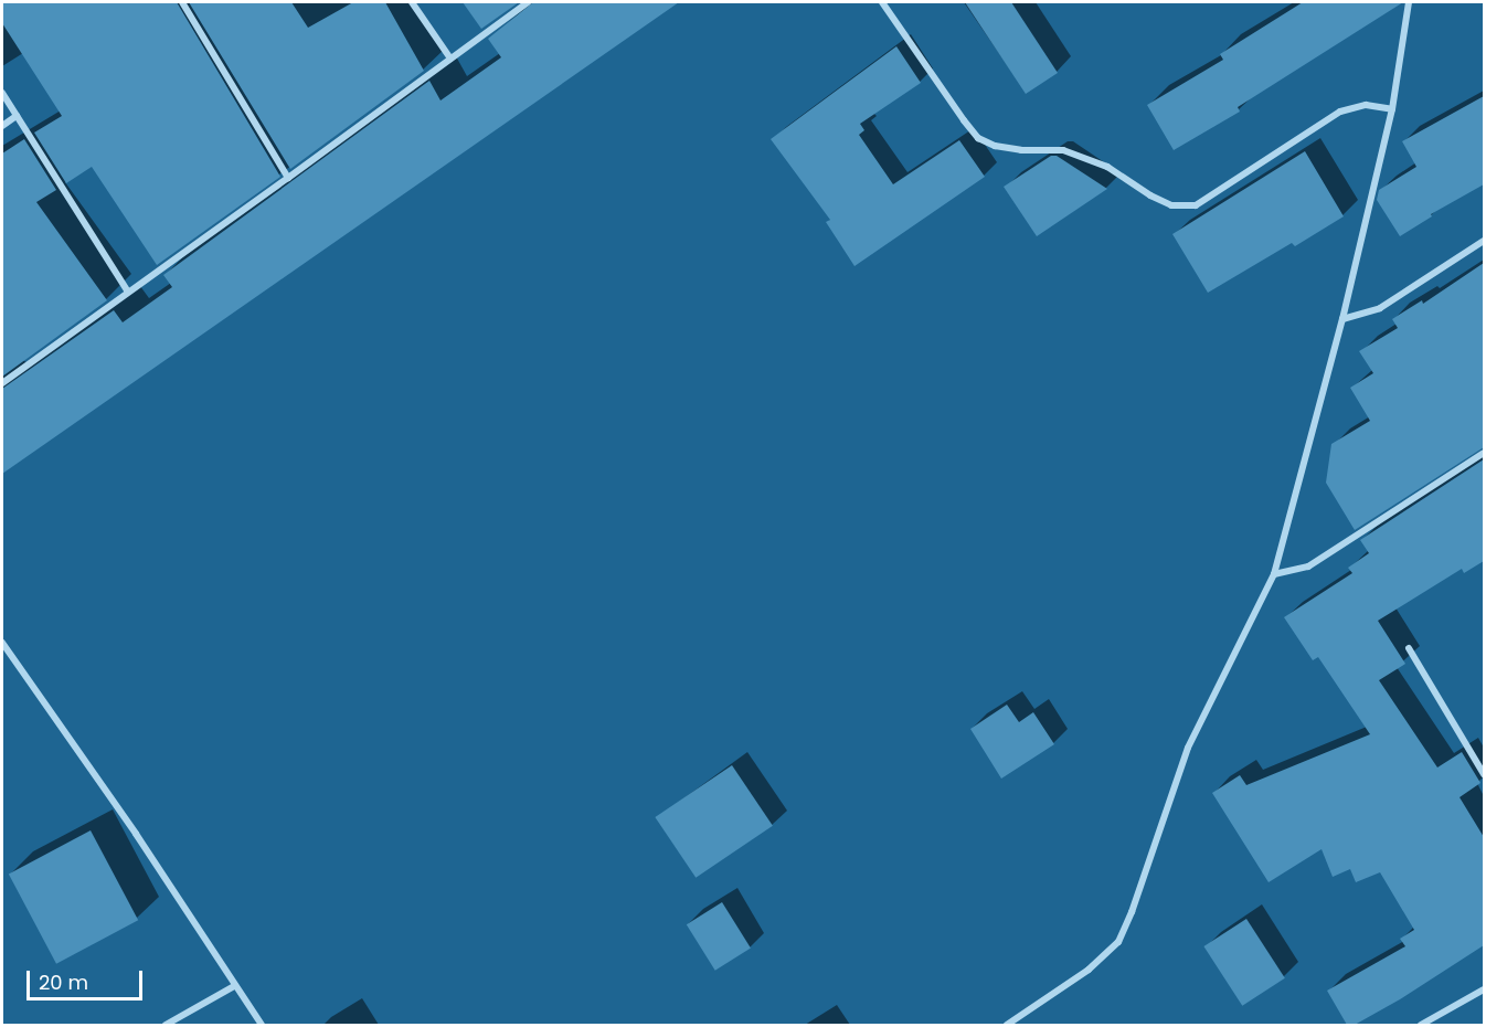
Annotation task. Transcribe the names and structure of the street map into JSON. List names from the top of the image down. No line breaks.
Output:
{"scale_bar":"20 m"}
